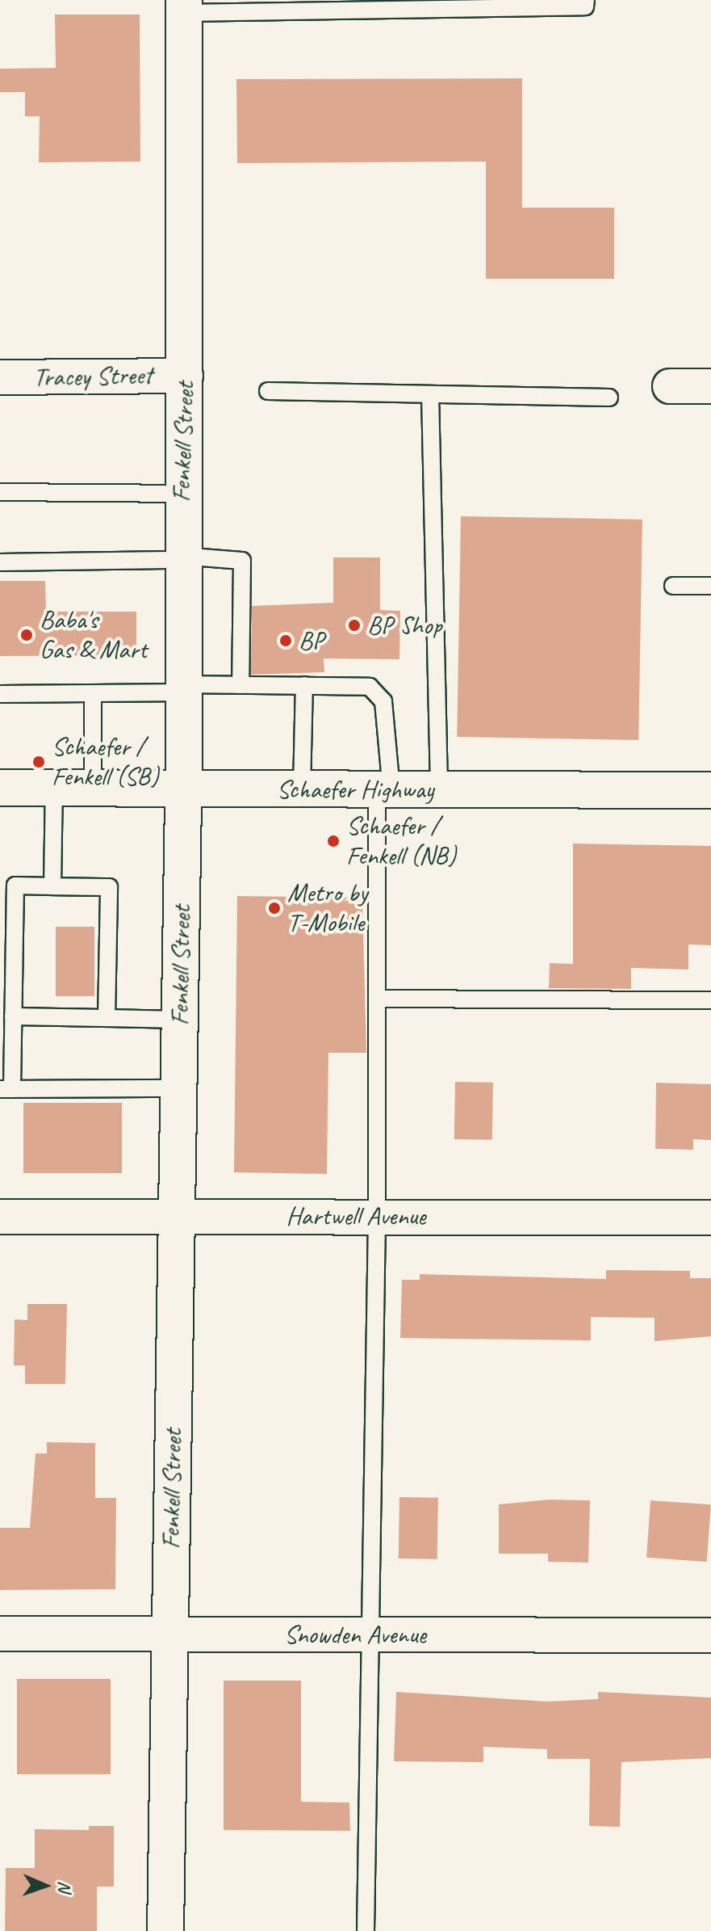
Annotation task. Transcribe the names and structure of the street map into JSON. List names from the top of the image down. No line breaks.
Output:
{"streets":{"street":["Tracey Street","Fenkell Street","Schaefer Highway","Hartwell Avenue","Snowden Avenue"]},"crossings":[["Tracey Street","Fenkell Street"],["Fenkell Street","Schaefer Highway"],["Fenkell Street","Hartwell Avenue"],["Fenkell Street","Snowden Avenue"]],"places":["BP Shop","Baba's Gas & Mart","BP","Schaefer / Fenkell (SB)","Schaefer / Fenkell (NB)","Metro by T-Mobile"],"north":"right"}
